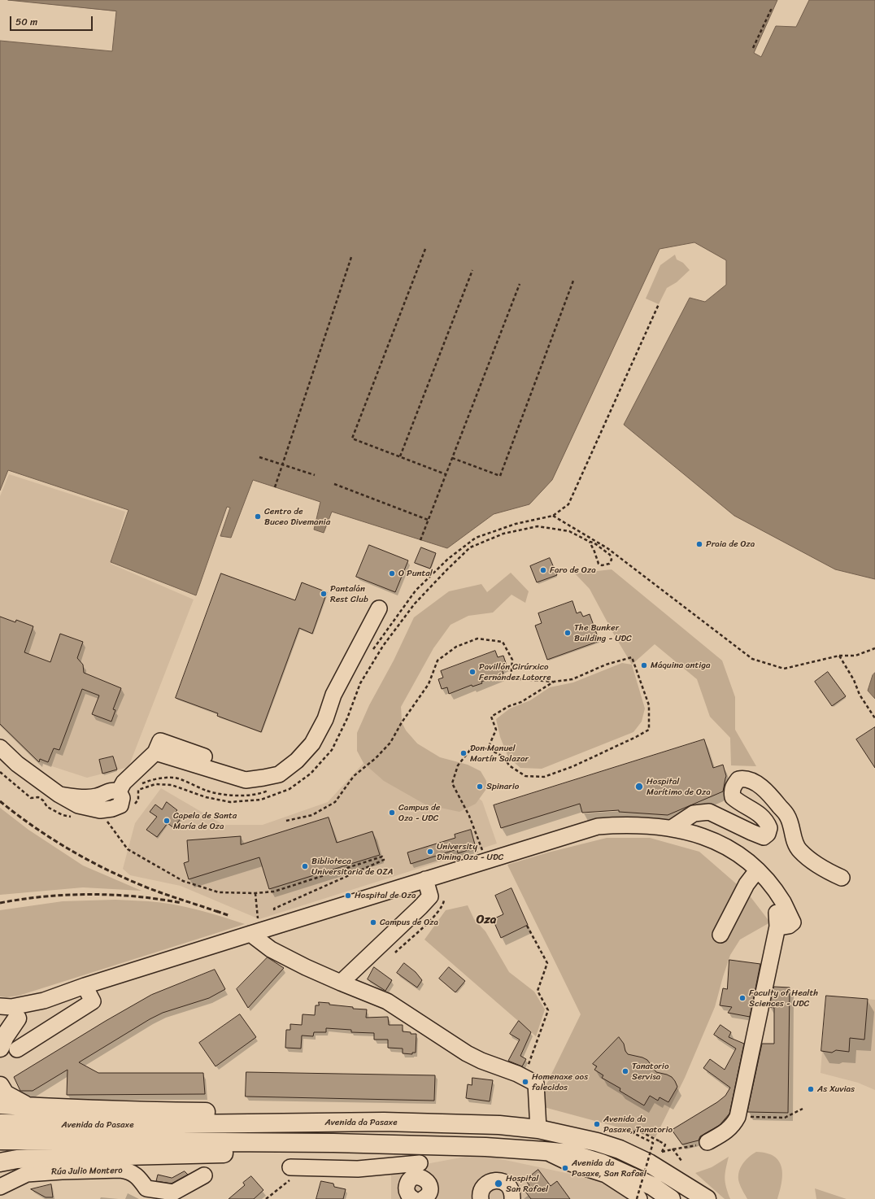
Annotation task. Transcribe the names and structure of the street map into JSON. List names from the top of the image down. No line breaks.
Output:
{"streets":{"main road":["Avenida da Pasaxe"],"street":["Rúa Julio Montero"]},"districts":["Oza"],"places":["Centro de Buceo Divemania","Praia de Oza","Faro de Oza","O Puntal","Pantalán Rest Club","The Bunker Building - UDC","Máquina antiga","Pavillón Cirúrxico Fernández Latorre","Don Manuel Martín Salazar","Spinario","Hospital Marítimo de Oza","Campus de Oza - UDC","Capela de Santa María de Oza","University Dining Oza - UDC","Biblioteca Universitaria de OZA","Hospital de Oza","Campus de Oza","Faculty of Health Sciences - UDC","Tanatorio Servisa","Homenaxe aos falecidos","As Xuvias","Avenida da Pasaxe, Tanatorio","Avenida da Pasaxe, San Rafael","Hospital San Rafael"],"scale_bar":"50 m"}
